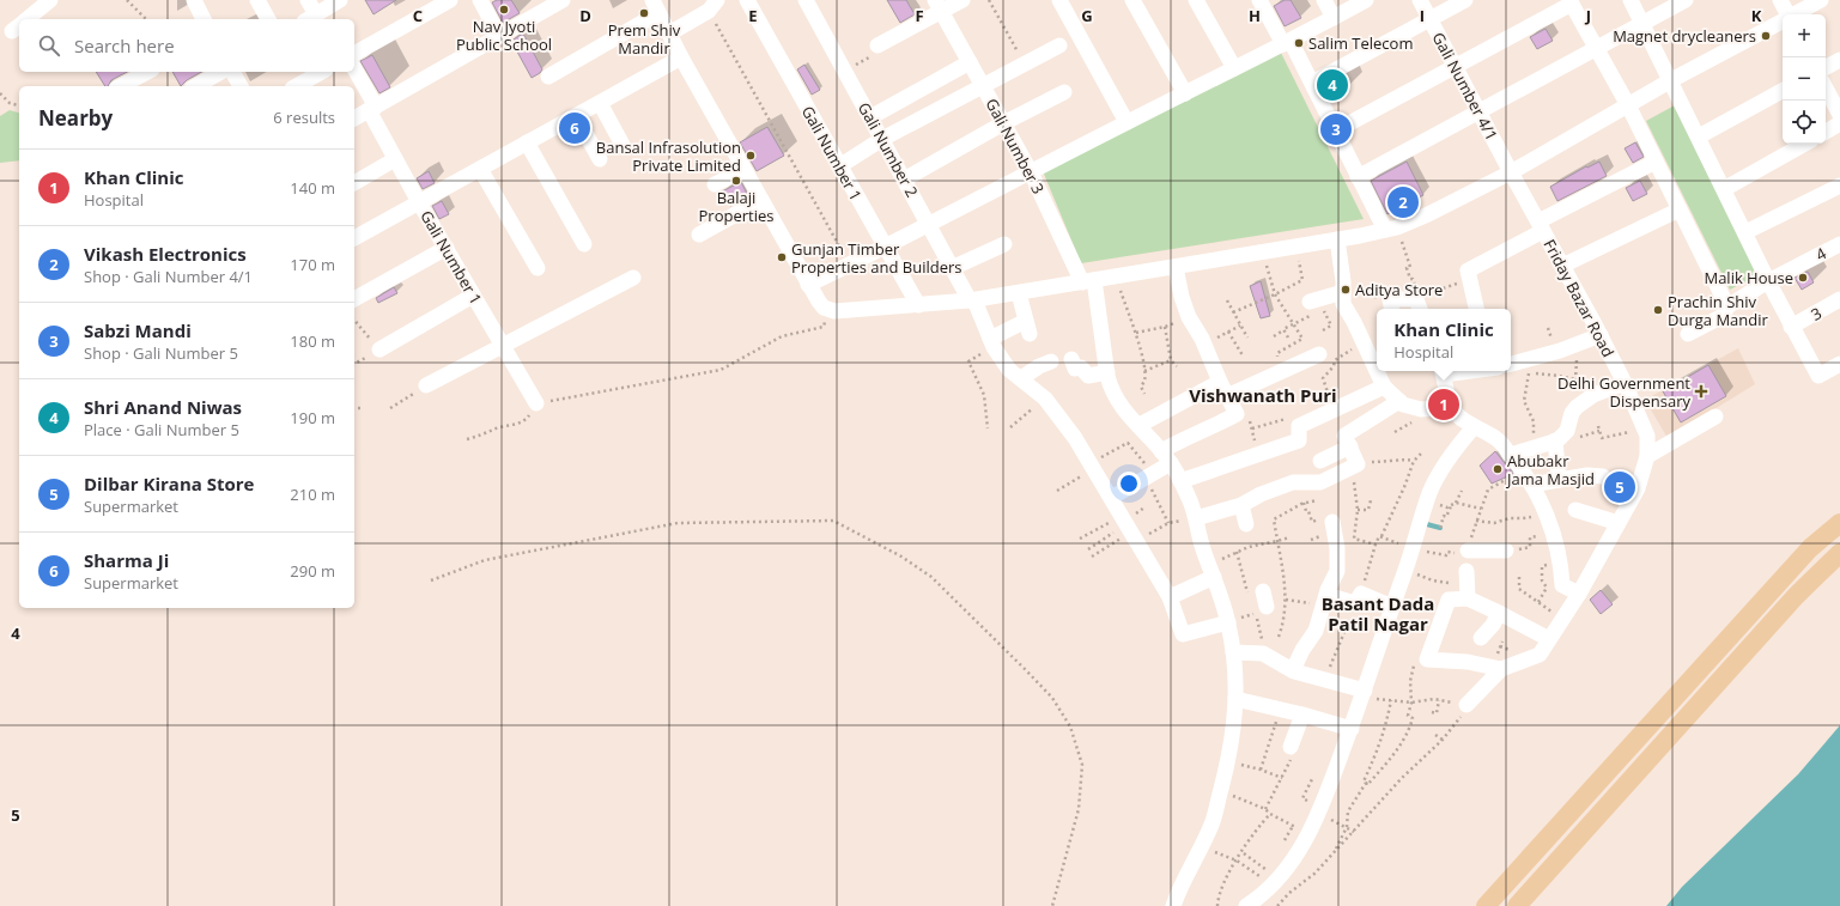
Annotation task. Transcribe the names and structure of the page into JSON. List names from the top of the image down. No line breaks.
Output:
{"streets":{"street":["Gali Number 4/1","Gali Number 3","Gali Number 2","Gali Number 1","4","Friday Bazar Road","3"]},"crossings":[["Gali Number 4/1","Friday Bazar Road"],["Gali Number 3","Gali Number 2"]],"districts":["Vishwanath Puri","Basant Dada Patil Nagar"],"places":{"other":["Nav Jyoti Public School","Prem Shiv Mandir","Magnet drycleaners","Salim Telecom","Bansal Infrasolution Private Limited","Balaji Properties","Gunjan Timber Properties and Builders","Malik House","Aditya Store","Prachin Shiv Durga Mandir","Abubakr Jama Masjid"],"health":["Delhi Government Dispensary"]},"page":{"map_buttons":["+","−"],"search":"Search here","pins":["4","6","3","2","1","5"],"heading":["Nearby","6 results"],"list":[{"mark":"1","name":"Khan Clinic","note":"Hospital","value":"140 m"},{"mark":"2","name":"Vikash Electronics","note":"Shop · Gali Number 4/1","value":"170 m"},{"mark":"3","name":"Sabzi Mandi","note":"Shop · Gali Number 5","value":"180 m"},{"mark":"4","name":"Shri Anand Niwas","note":"Place · Gali Number 5","value":"190 m"},{"mark":"5","name":"Dilbar Kirana Store","note":"Supermarket","value":"210 m"},{"mark":"6","name":"Sharma Ji","note":"Supermarket","value":"290 m"}],"popup":["Khan Clinic","Hospital"]},"grid":{"columns":["C","D","E","F","G","H","I","J","K"],"rows":["4","5"]}}
